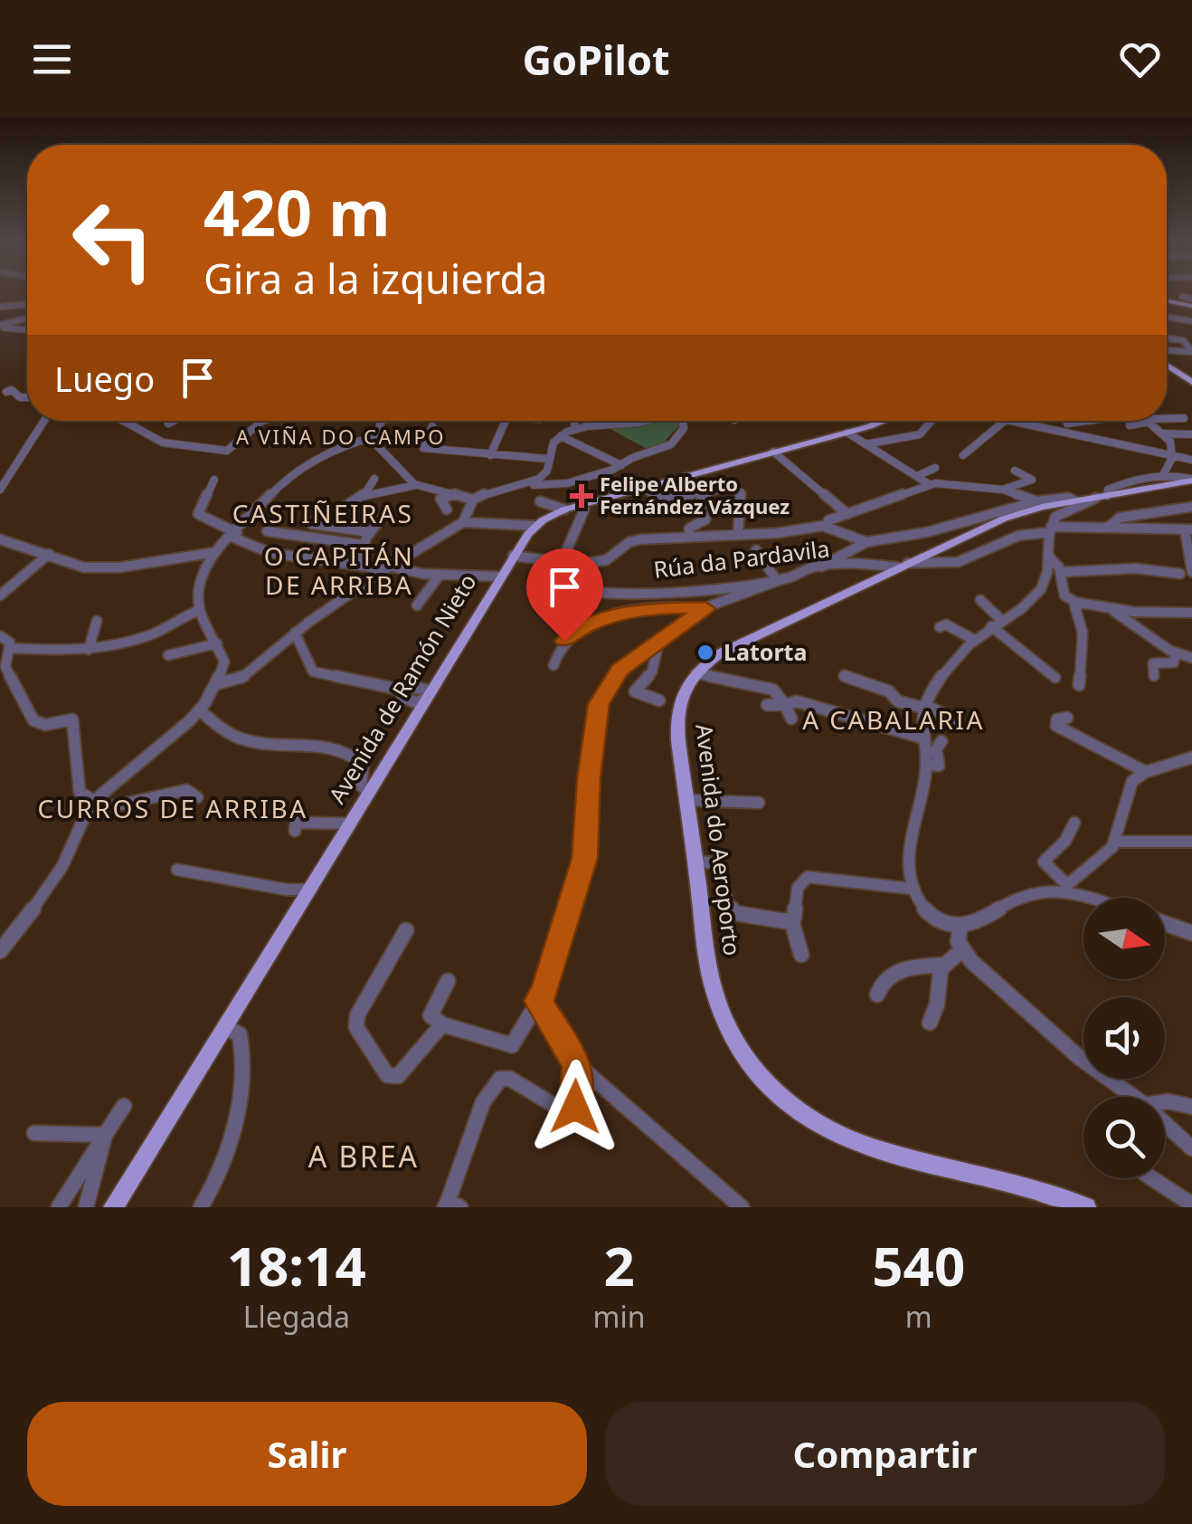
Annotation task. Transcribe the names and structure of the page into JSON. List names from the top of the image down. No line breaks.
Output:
{"streets":{"main road":["Avenida de Ramón Nieto","Avenida do Aeroporto"],"street":["Rúa da Pardavila"]},"districts":["A VIÑA DO CAMPO","CASTIÑEIRAS","O CAPITÁN DE ARRIBA","A CABALARIA","CURROS DE ARRIBA","A BREA"],"places":{"health":["Felipe Alberto Fernández Vázquez"],"other":["Latorta"]},"north":"right","page":{"header":"GoPilot","turn":["420 m","Gira a la izquierda"],"then":"Luego","eta":["18:14","Llegada","2","min","540","m"],"buttons":["Salir","Compartir"]}}
